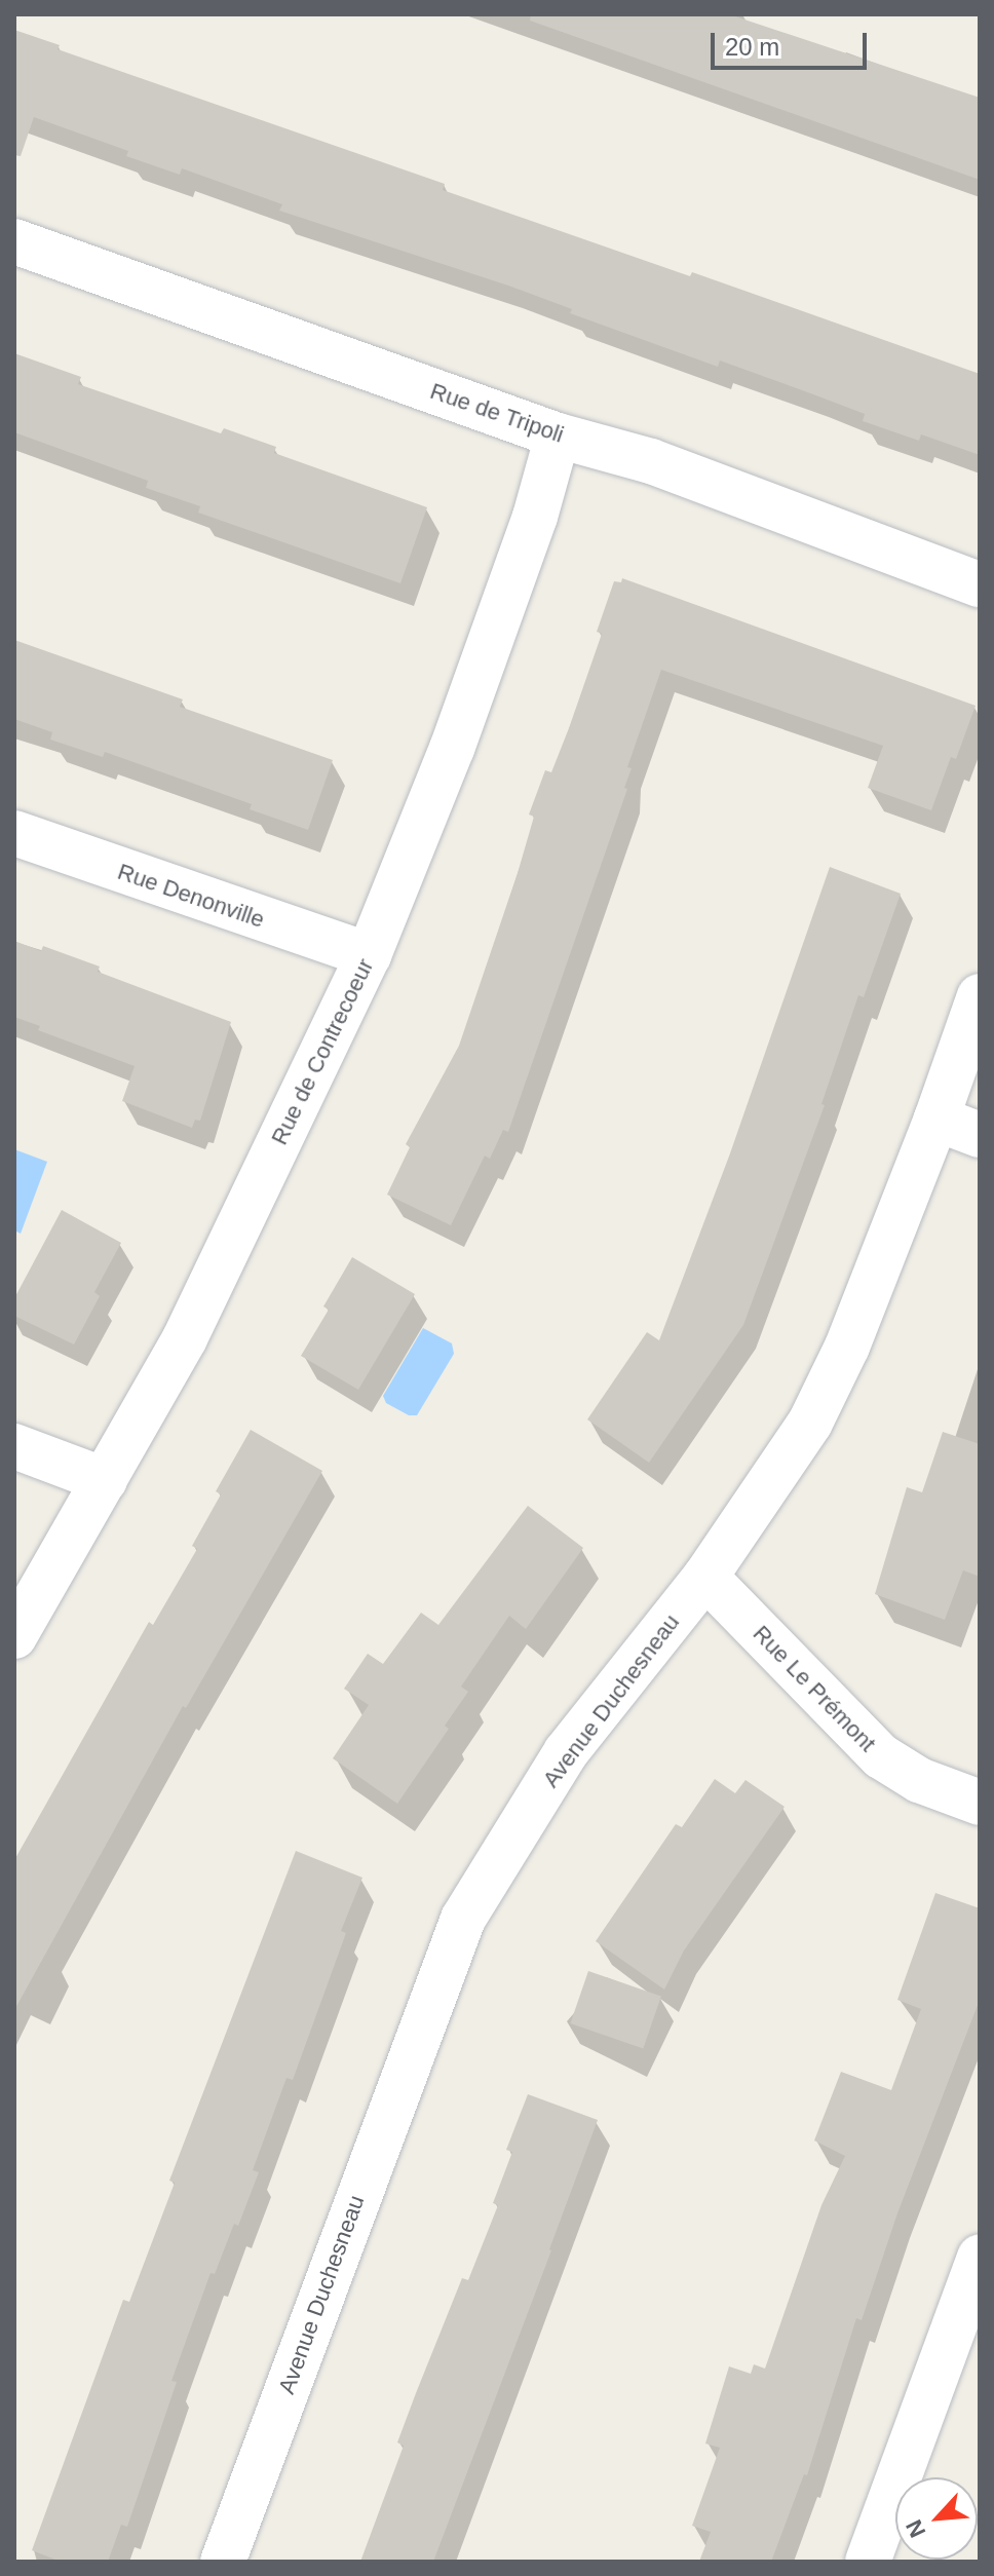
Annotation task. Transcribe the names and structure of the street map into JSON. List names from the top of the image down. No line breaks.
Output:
{"streets":{"street":["Rue de Tripoli","Rue Denonville","Rue de Contrecoeur","Rue Le Prémont","Avenue Duchesneau"]},"crossings":[["Rue de Tripoli","Rue de Contrecoeur"],["Rue Denonville","Rue de Contrecoeur"],["Rue Le Prémont","Avenue Duchesneau"]],"scale_bar":"20 m","north":"bottom left"}
